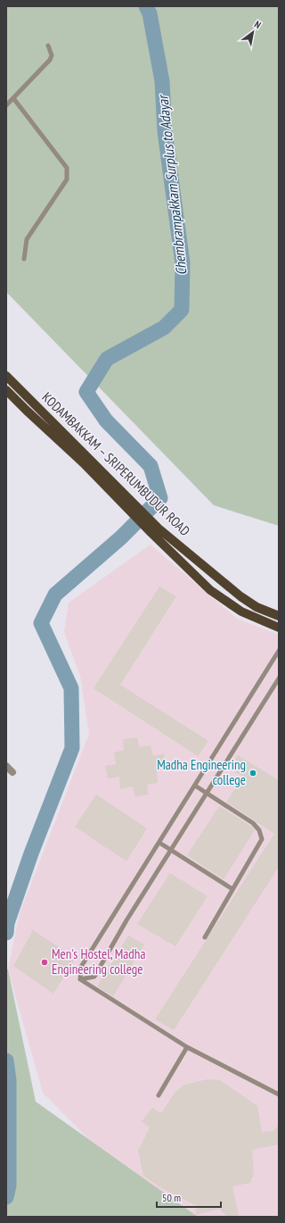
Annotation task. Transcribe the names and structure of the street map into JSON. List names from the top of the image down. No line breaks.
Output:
{"streets":{"main road":["KODAMBAKKAM – SRIPERUMBUDUR ROAD"]},"water":["Chembrampakkam Surplus to Adayar"],"places":["Madha Engineering college","Men's Hostel, Madha Engineering college"],"scale_bar":"50 m","north":"top right"}
